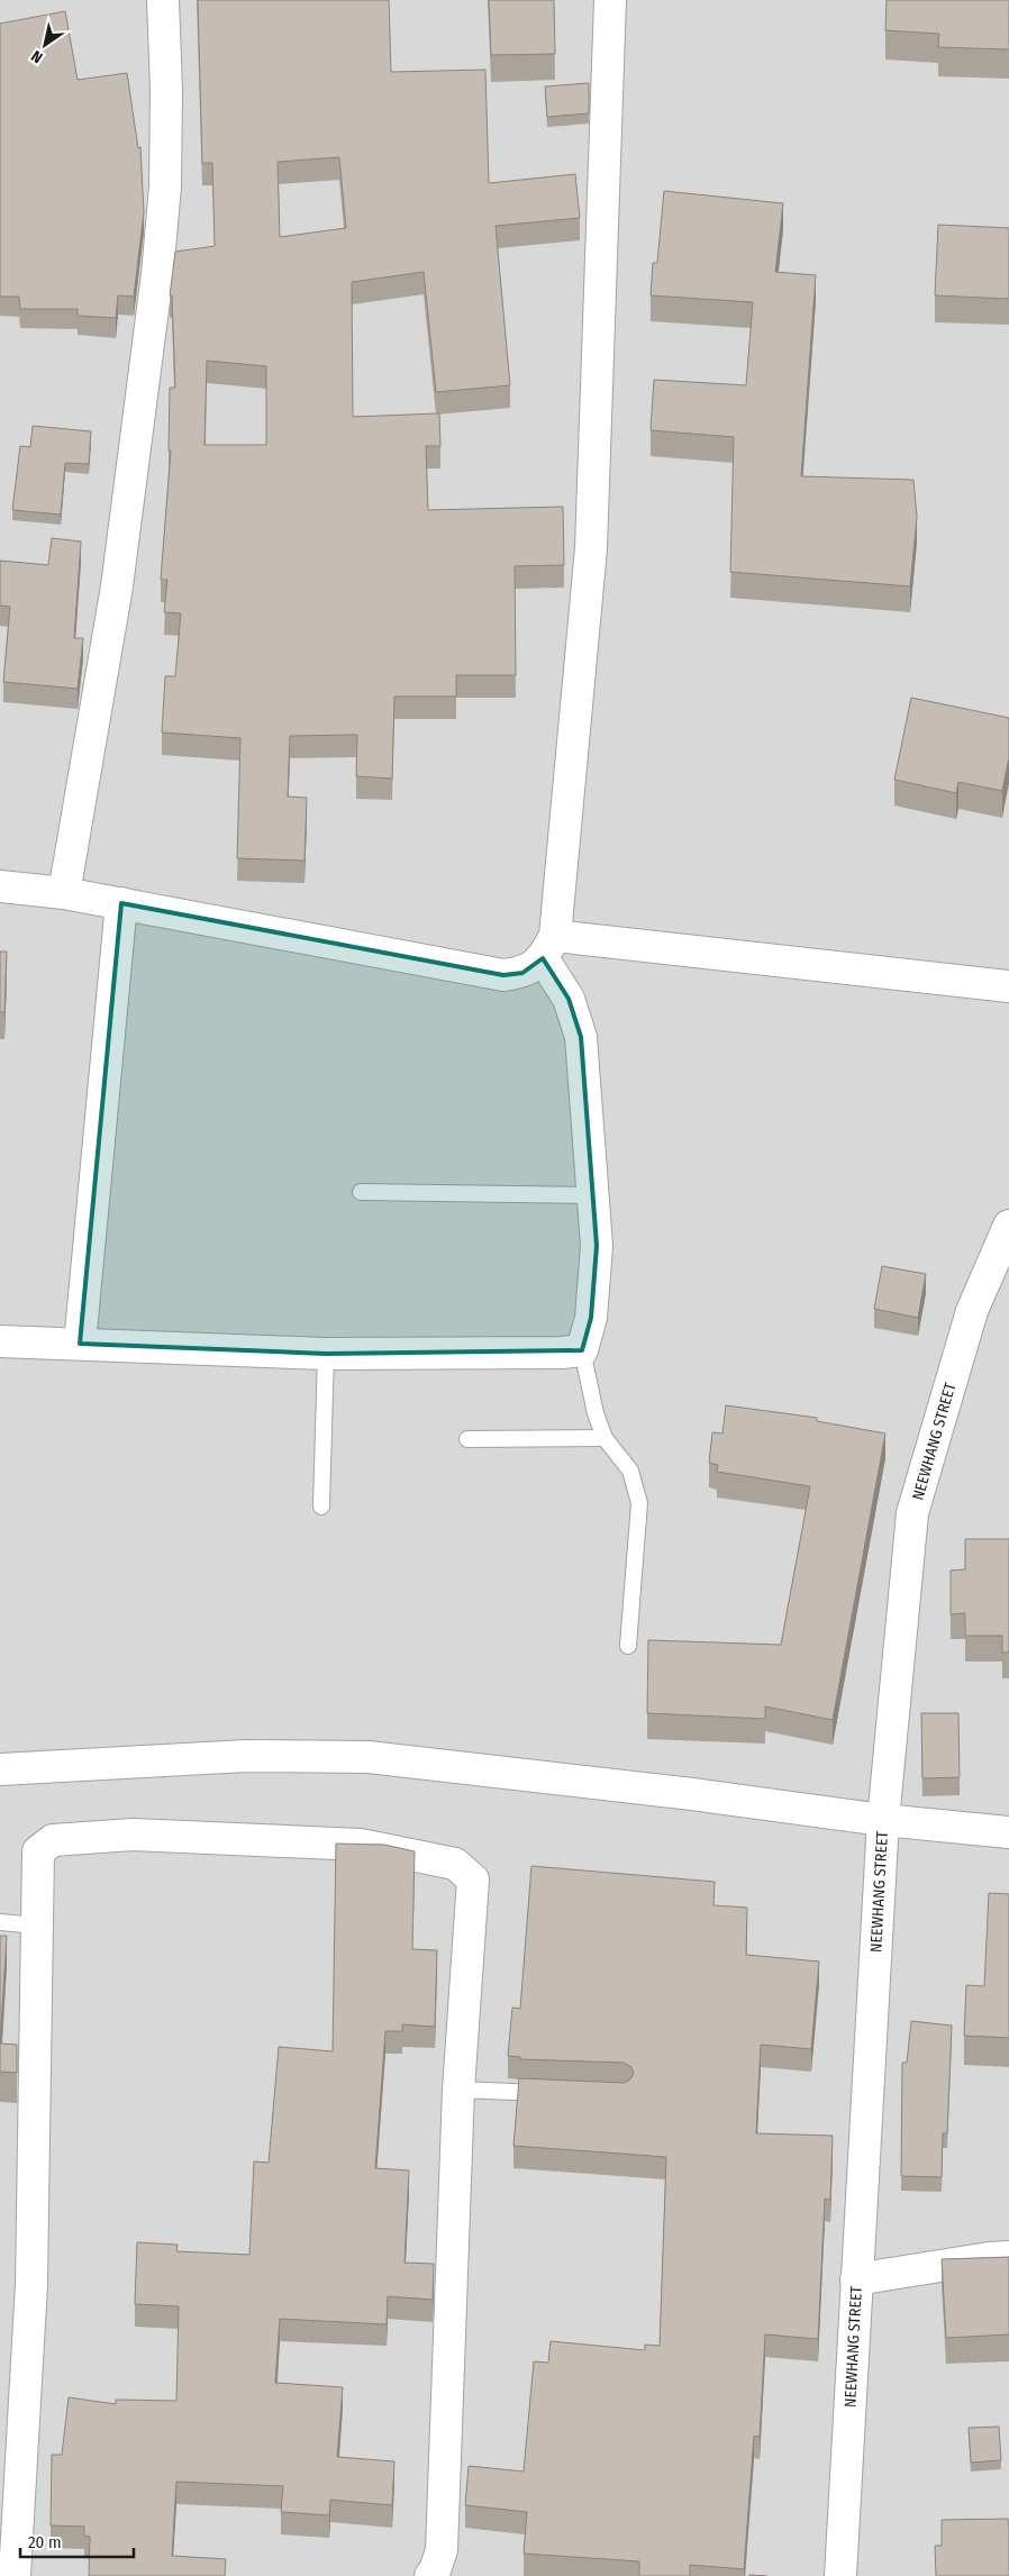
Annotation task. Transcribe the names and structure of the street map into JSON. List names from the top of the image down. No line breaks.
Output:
{"streets":{"street":["NEEWHANG STREET"]},"scale_bar":"20 m","north":"bottom left"}
